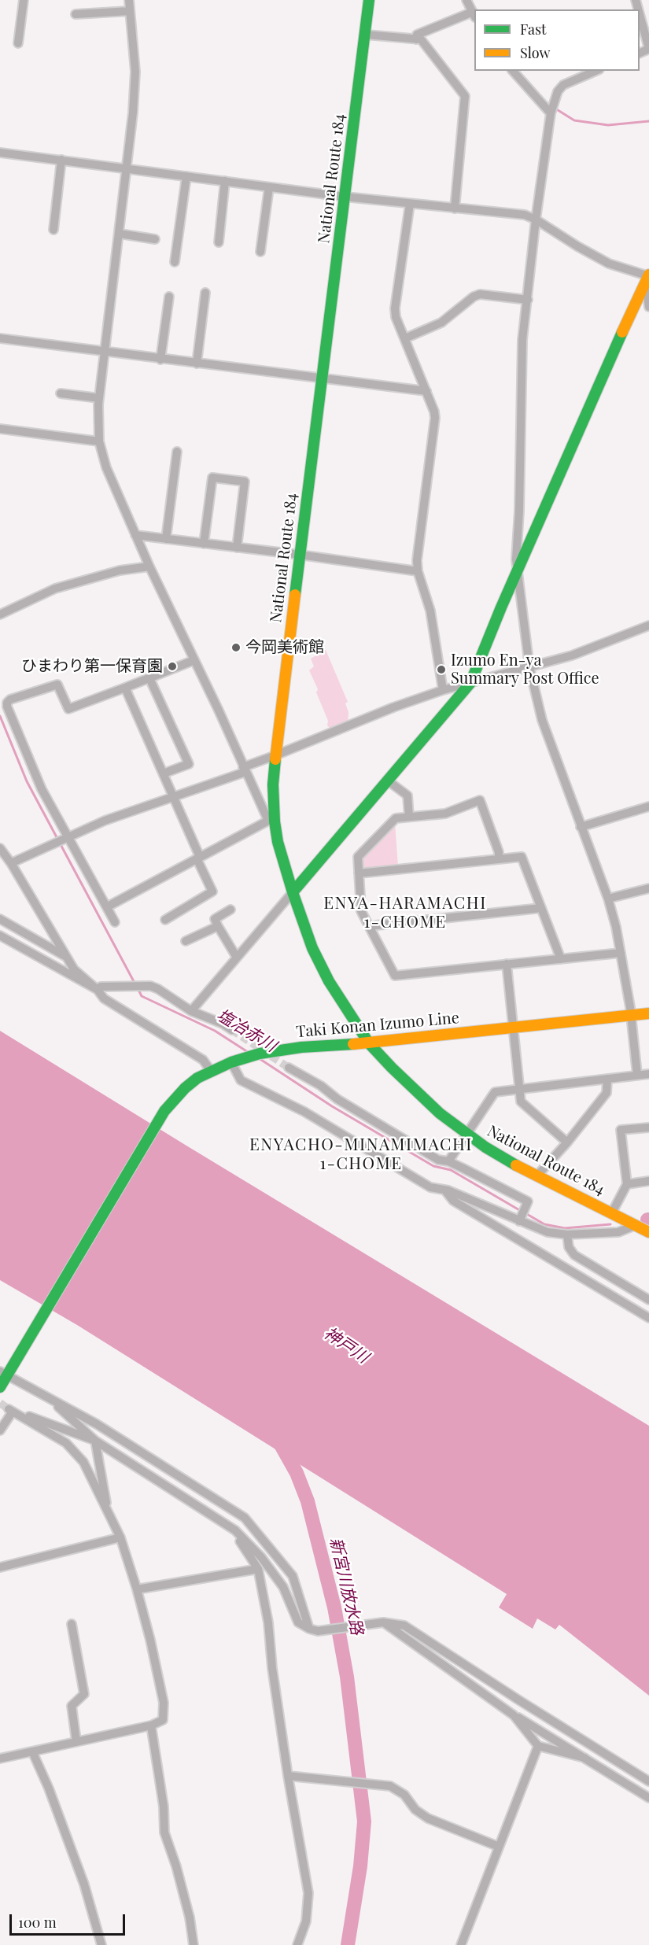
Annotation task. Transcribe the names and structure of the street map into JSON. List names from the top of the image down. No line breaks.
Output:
{"streets":{"main road":["National Route 184","Taki Konan Izumo Line"]},"crossings":[["National Route 184","Taki Konan Izumo Line"]],"districts":["ENYA-HARAMACHI 1-CHOME","ENYACHO-MINAMIMACHI 1-CHOME"],"water":["塩冶赤川","神戸川","新宮川放水路"],"places":["今岡美術館","ひまわり第一保育園","Izumo En-ya Summary Post Office"],"legend":["Fast","Slow"],"scale_bar":"100 m"}
